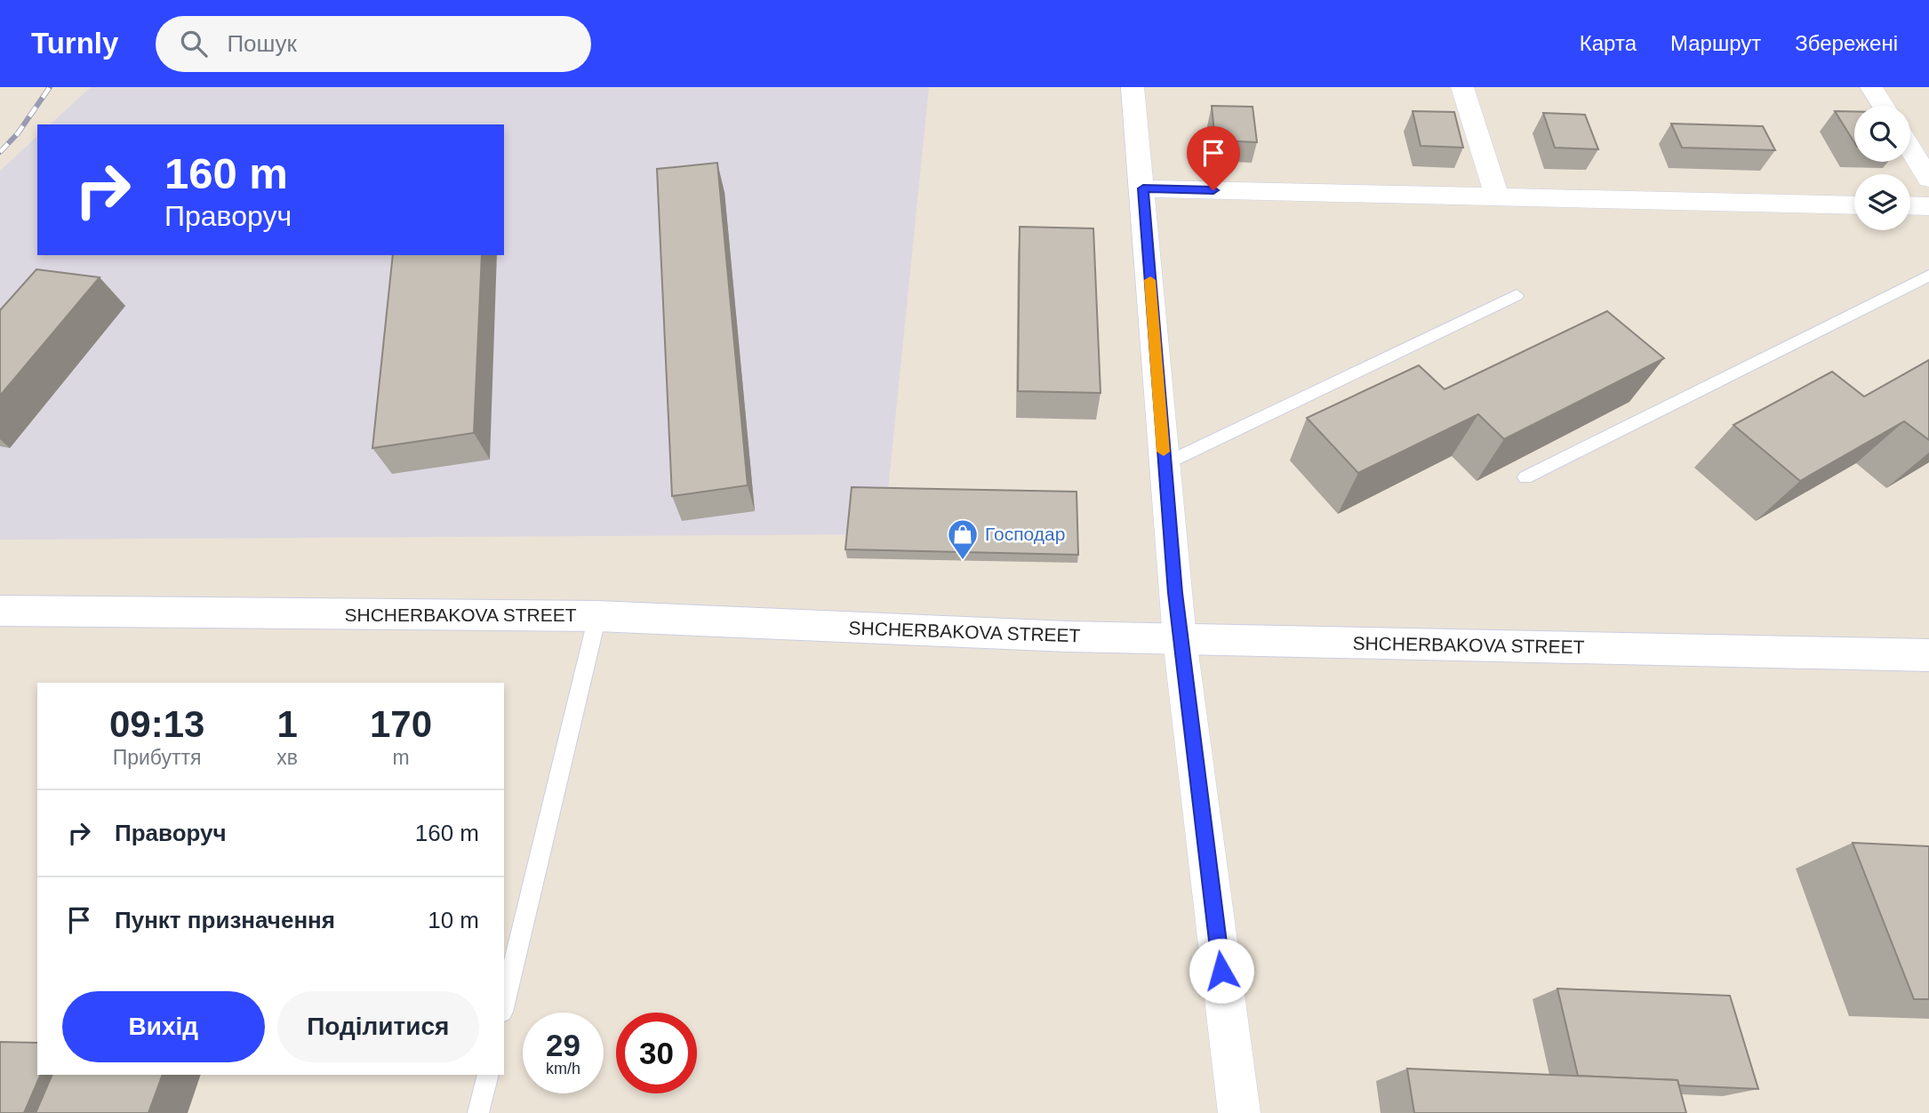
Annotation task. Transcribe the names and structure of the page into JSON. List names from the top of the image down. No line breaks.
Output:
{"streets":{"street":["SHCHERBAKOVA STREET"]},"places":{"shop":["Господар"]},"page":{"header":"Turnly","search":"Пошук","nav":["Карта","Маршрут","Збережені"],"turn":["160 m","Праворуч"],"eta":["09:13","Прибуття","1","хв","170","m"],"list":[{"name":"Праворуч","value":"160 m"},{"name":"Пункт призначення","value":"10 m"}],"buttons":["Вихід","Поділитися"],"speed":"29 km/h","limit":"30"}}
